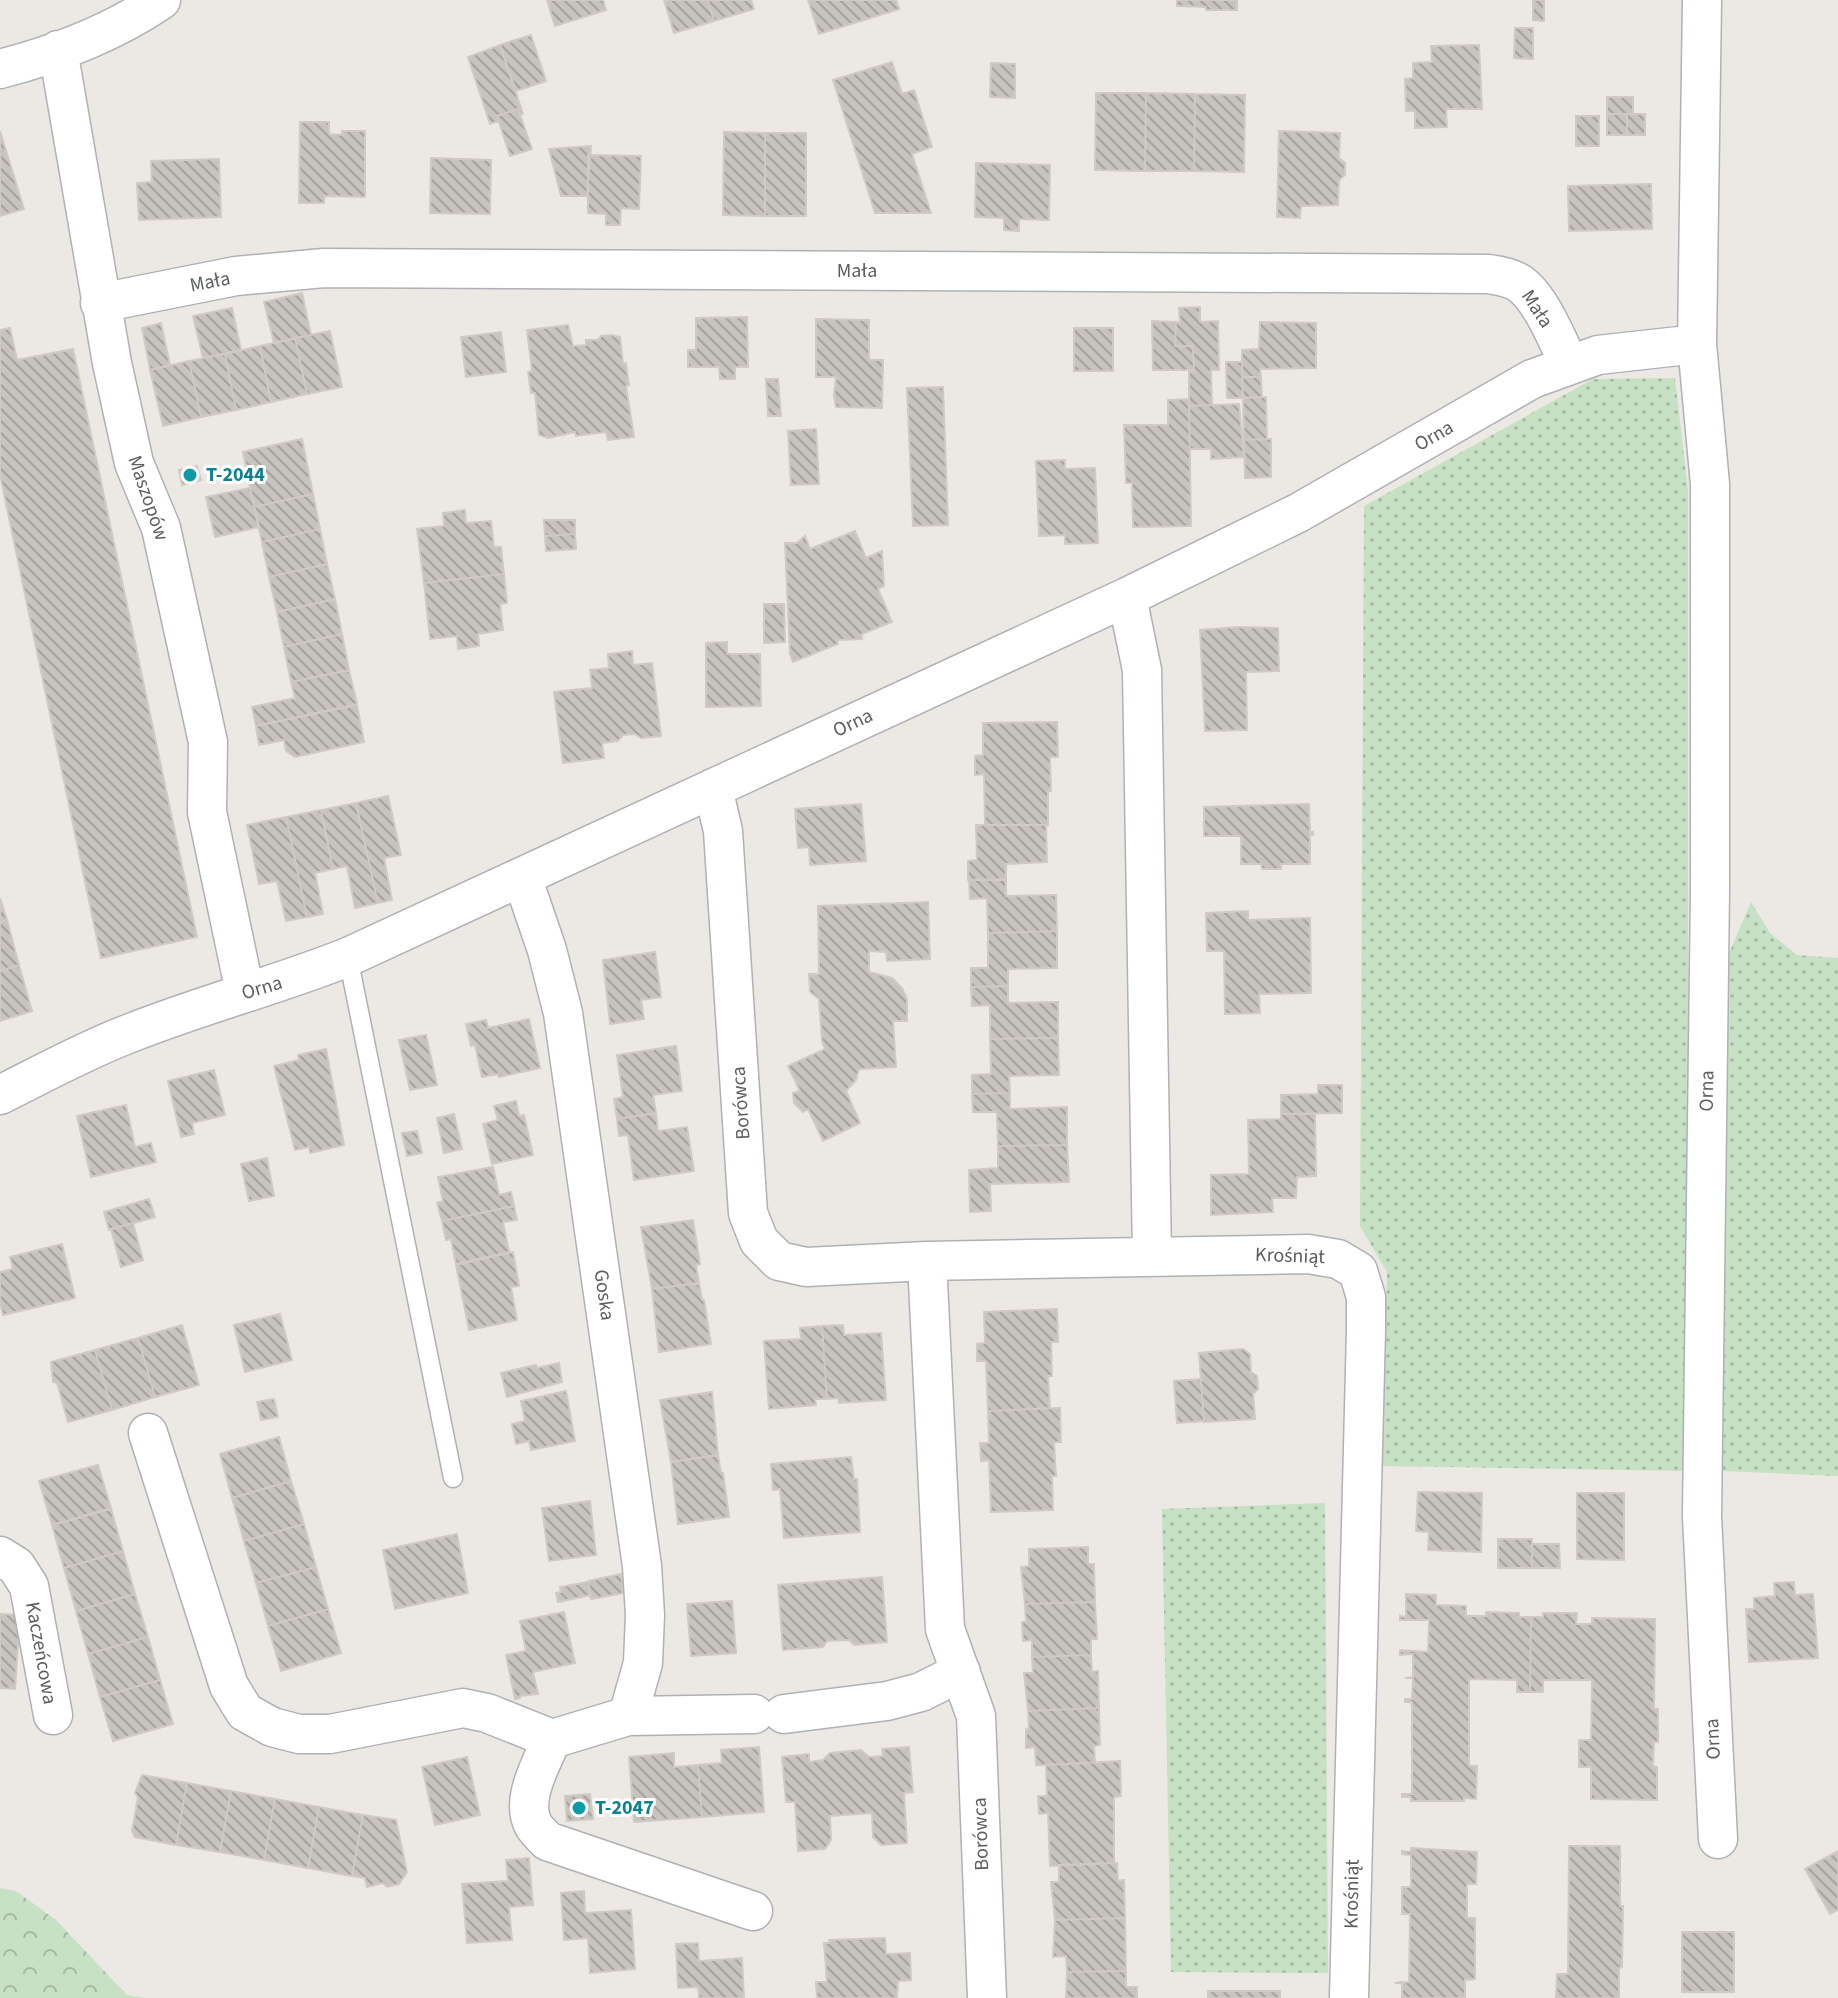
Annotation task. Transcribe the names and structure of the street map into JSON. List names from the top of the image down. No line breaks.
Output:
{"streets":{"street":["Mała","Orna","Maszopów","Borówca","Krośniąt","Goska","Kaczeńcowa"]},"crossings":[["Mała","Orna"],["Mała","Maszopów"],["Orna","Maszopów"],["Orna","Borówca"],["Orna","Goska"],["Borówca","Krośniąt"]],"places":["T-2044","T-2047"]}
